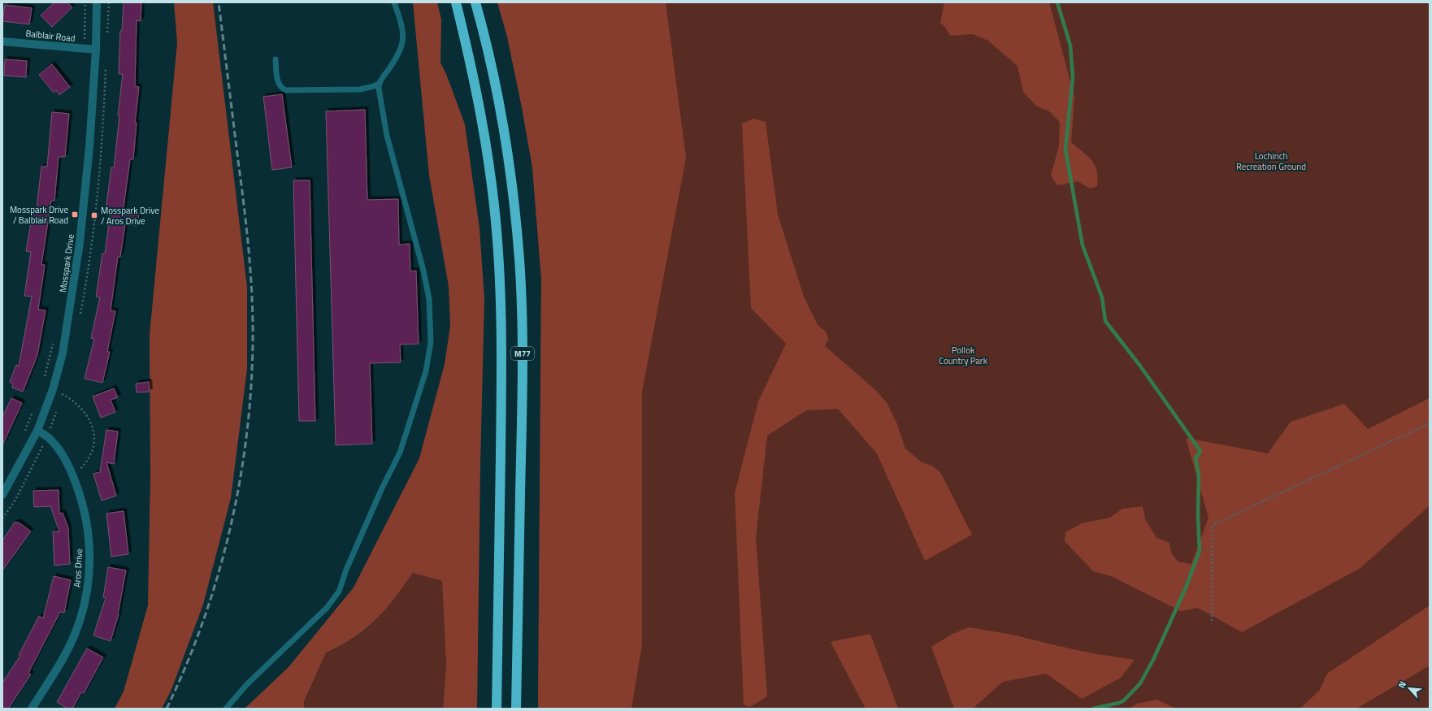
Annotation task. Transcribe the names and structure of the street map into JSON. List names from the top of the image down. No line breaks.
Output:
{"streets":{"highway":["M77"],"street":["Balblair Road","Mosspark Drive","Aros Drive"]},"crossings":[["Balblair Road","Mosspark Drive"],["Mosspark Drive","Aros Drive"]],"parks":["Lochinch Recreation Ground","Pollok Country Park"],"places":{"transit":["Mosspark Drive / Balblair Road","Mosspark Drive / Aros Drive"]},"north":"top left"}
